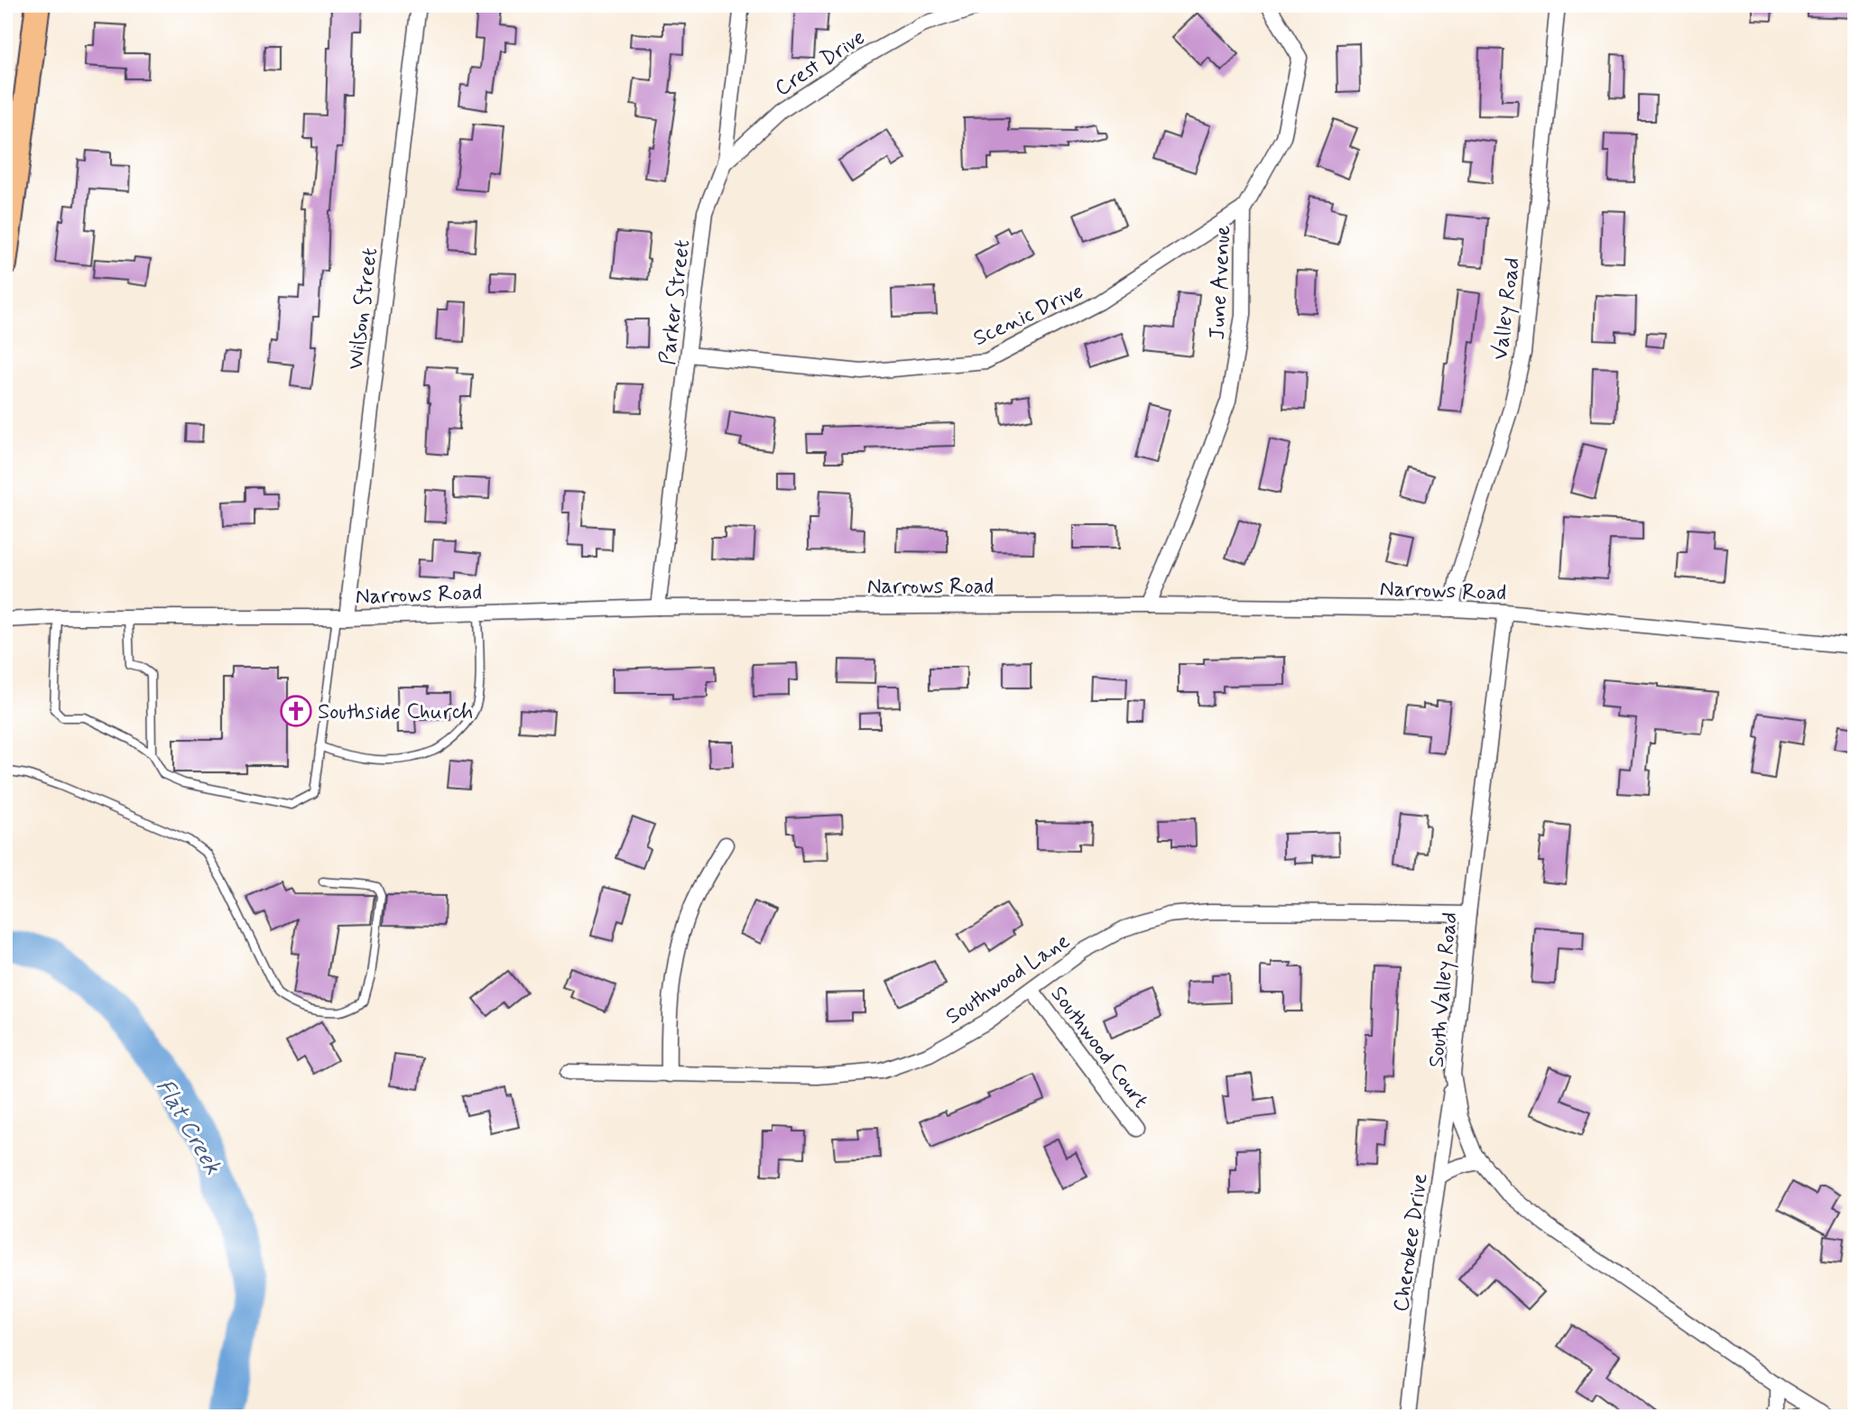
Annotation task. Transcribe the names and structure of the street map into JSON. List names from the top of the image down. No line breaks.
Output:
{"streets":{"street":["Crest Drive","June Avenue","Parker Street","Wilson Street","Valley Road","Scenic Drive","Narrows Road","Southwood Lane","South Valley Road","Southwood Court","Cherokee Drive"]},"crossings":[["Crest Drive","Parker Street"],["June Avenue","Scenic Drive"],["June Avenue","Narrows Road"],["Parker Street","Scenic Drive"],["Parker Street","Narrows Road"],["Wilson Street","Narrows Road"],["Valley Road","Narrows Road"],["Narrows Road","South Valley Road"],["Southwood Lane","South Valley Road"],["Southwood Lane","Southwood Court"],["South Valley Road","Cherokee Drive"]],"water":["Flat Creek"],"places":{"church":["Southside Church"]}}
